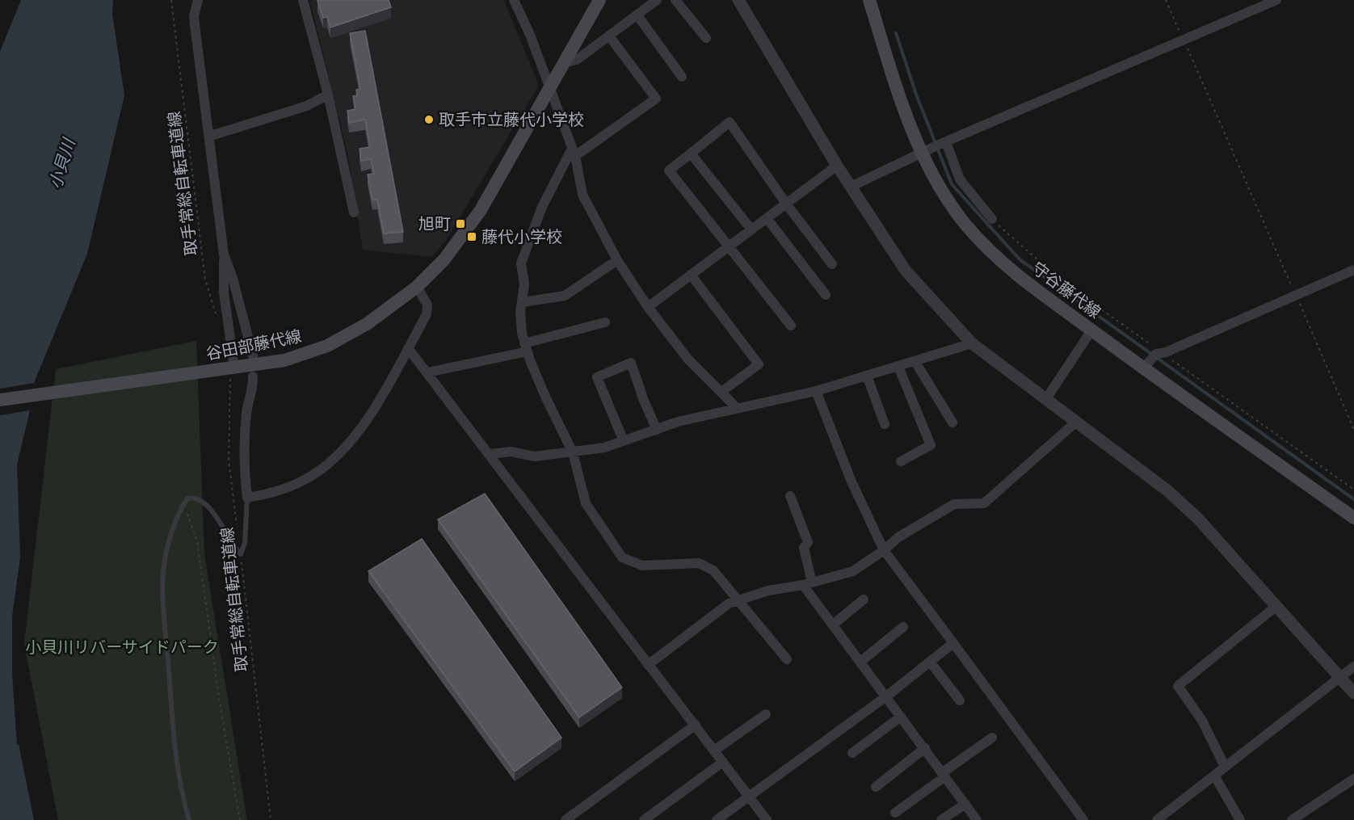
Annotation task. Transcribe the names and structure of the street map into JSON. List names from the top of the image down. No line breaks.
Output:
{"streets":{"main road":["守谷藤代線","谷田部藤代線"],"path":["取手常総自転車道線"]},"crossings":[["取手常総自転車道線","谷田部藤代線"]],"water":["小貝川"],"parks":["小貝川リバーサイドパーク"],"places":{"other":["取手市立藤代小学校"],"transit":["旭町","藤代小学校"]}}
